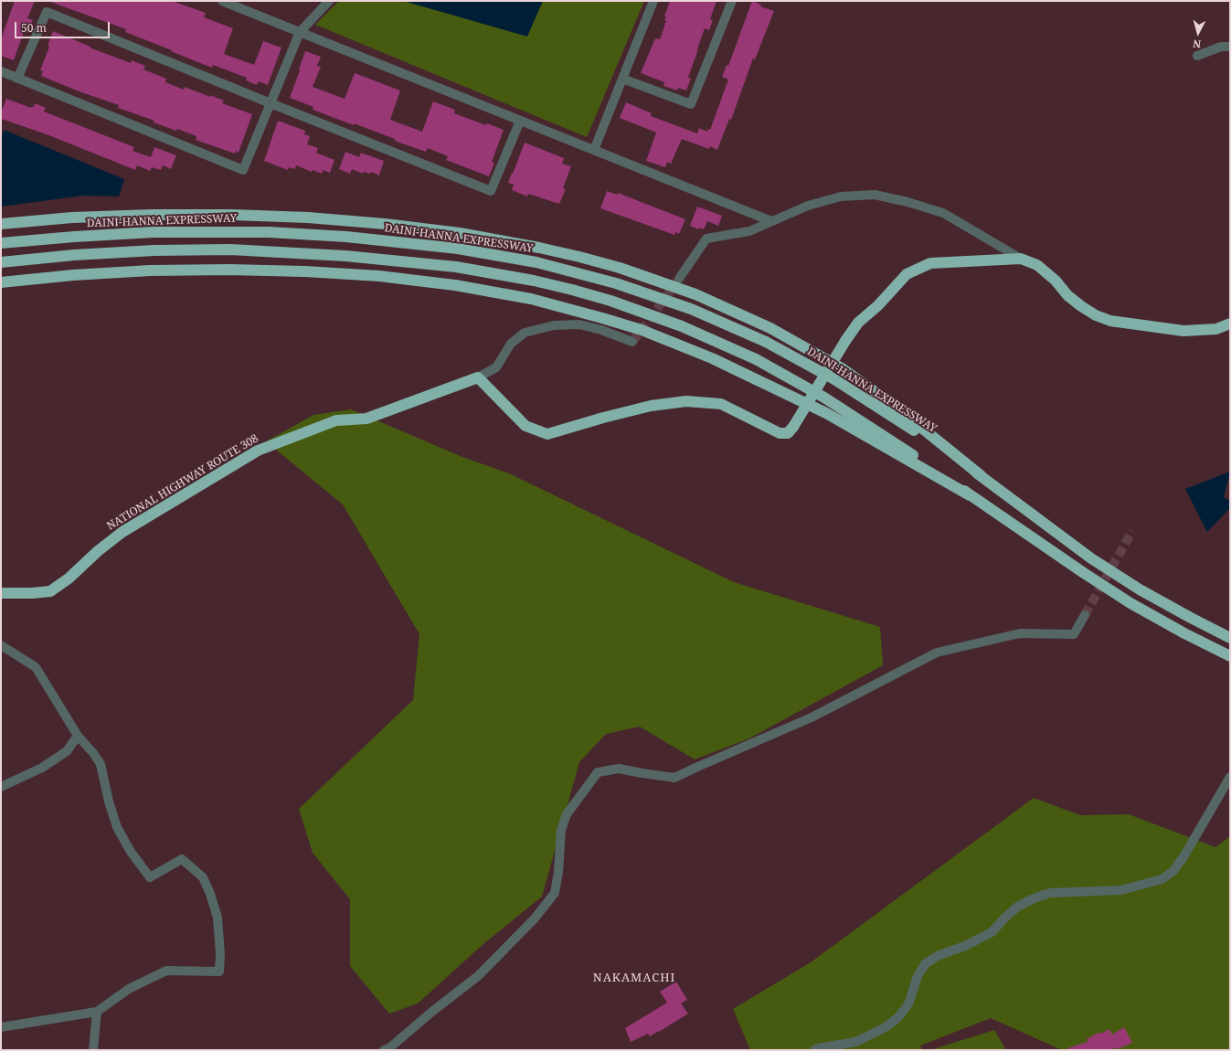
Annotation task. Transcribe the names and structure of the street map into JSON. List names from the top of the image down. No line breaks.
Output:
{"streets":{"highway":["DAINI-HANNA EXPRESSWAY","NATIONAL HIGHWAY ROUTE 308"]},"districts":["NAKAMACHI"],"scale_bar":"50 m","north":"bottom"}
